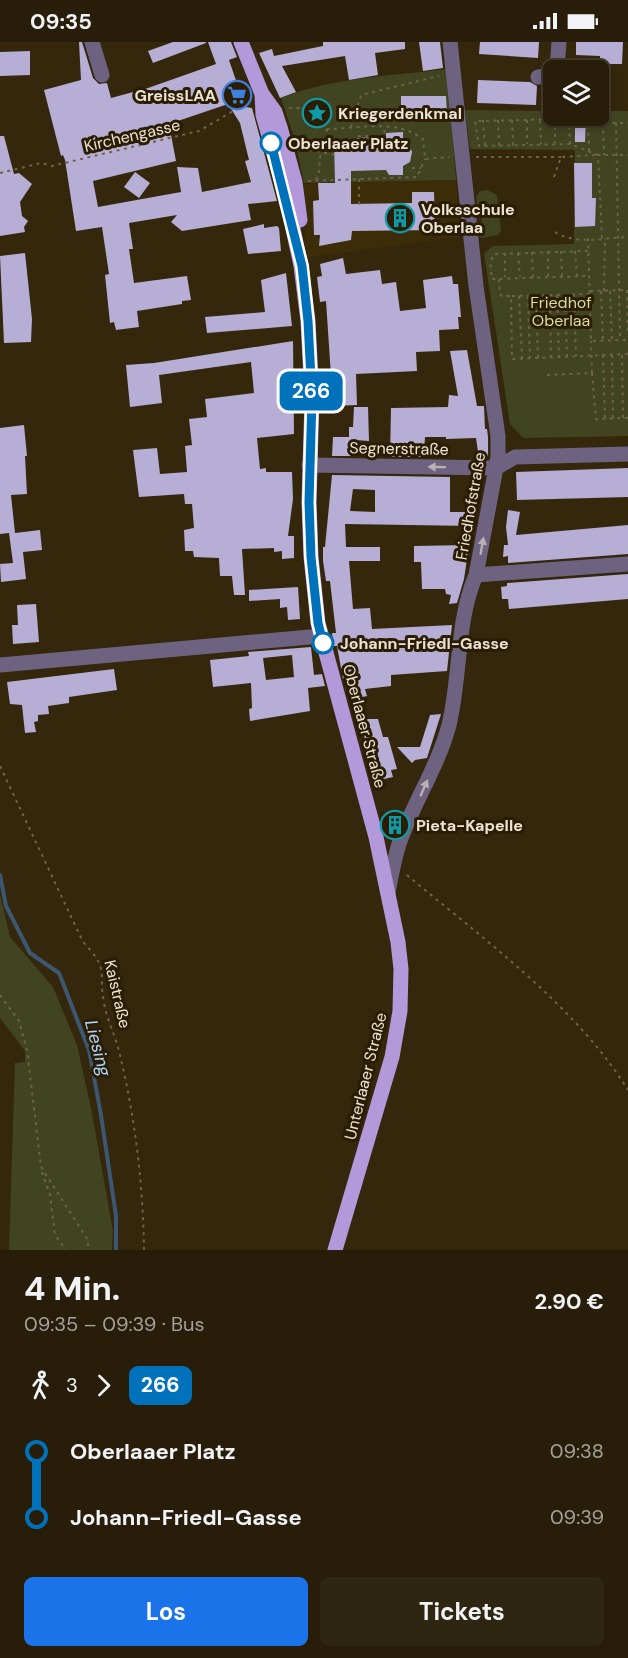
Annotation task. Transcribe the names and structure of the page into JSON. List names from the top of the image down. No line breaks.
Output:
{"streets":{"main road":["Oberlaaer Straße","Unterlaaer Straße"],"street":["Segnerstraße","Friedhofstraße"],"path":["Kirchengasse","Kaistraße"]},"crossings":[["Segnerstraße","Friedhofstraße"],["Segnerstraße","Oberlaaer Straße"],["Friedhofstraße","Unterlaaer Straße"],["Oberlaaer Straße","Unterlaaer Straße"]],"one_way":["Segnerstraße","Friedhofstraße"],"water":["Liesing"],"parks":["Friedhof Oberlaa"],"places":{"supermarket":["GreissLAA"],"place":["Kriegerdenkmal"],"other":["Oberlaaer Platz","Johann-Friedl-Gasse"],"building":["Volksschule Oberlaa","Pieta-Kapelle"]},"lines":["bus line 266"],"page":{"status":"09:35","on_map":"266","heading":["4 Min.","09:35 – 09:39 · Bus","2.90 €"],"legs":["3","266"],"list":[{"name":"Oberlaaer Platz","value":"09:38"},{"name":"Johann-Friedl-Gasse","value":"09:39"}],"buttons":["Los","Tickets"]}}
